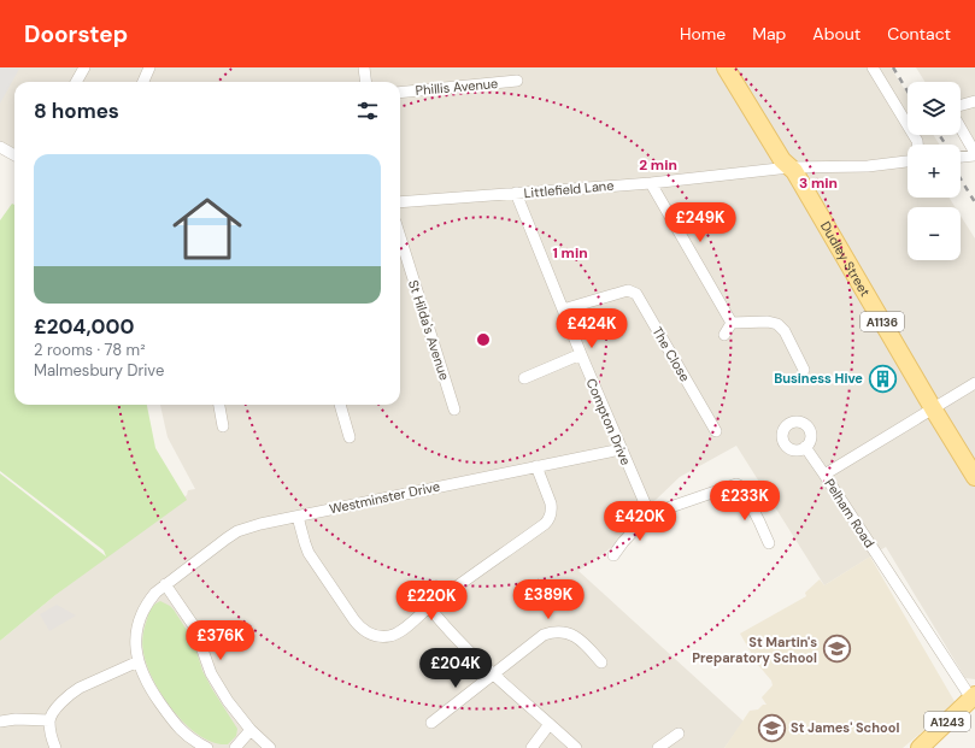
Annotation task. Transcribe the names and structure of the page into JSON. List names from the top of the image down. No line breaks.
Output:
{"streets":{"main road":["Dudley Street","A1136","A1243"],"street":["Phillis Avenue","Littlefield Lane","St Hilda's Avenue","The Close","Compton Drive","Westminster Drive","Pelham Road"]},"crossings":[["Littlefield Lane","Dudley Street"],["Littlefield Lane","A1136"],["Littlefield Lane","Compton Drive"],["Dudley Street","A1136"],["Dudley Street","Pelham Road"],["The Close","Compton Drive"],["Compton Drive","Westminster Drive"],["Pelham Road","A1243"]],"places":{"building":["Business Hive"],"school or university":["St Martin's Preparatory School","St James' School"]},"page":{"header":"Doorstep","nav":["Home","Map","About","Contact"],"map_buttons":["+","−"],"heading":"8 homes","list":[{"name":"£204,000","note":"2 rooms · 78 m² · Malmesbury Drive"}],"price":["£249K","£424K","£233K","£420K","£389K","£220K","£376K","£204K"]},"rings":["2 min","3 min","1 min"]}
